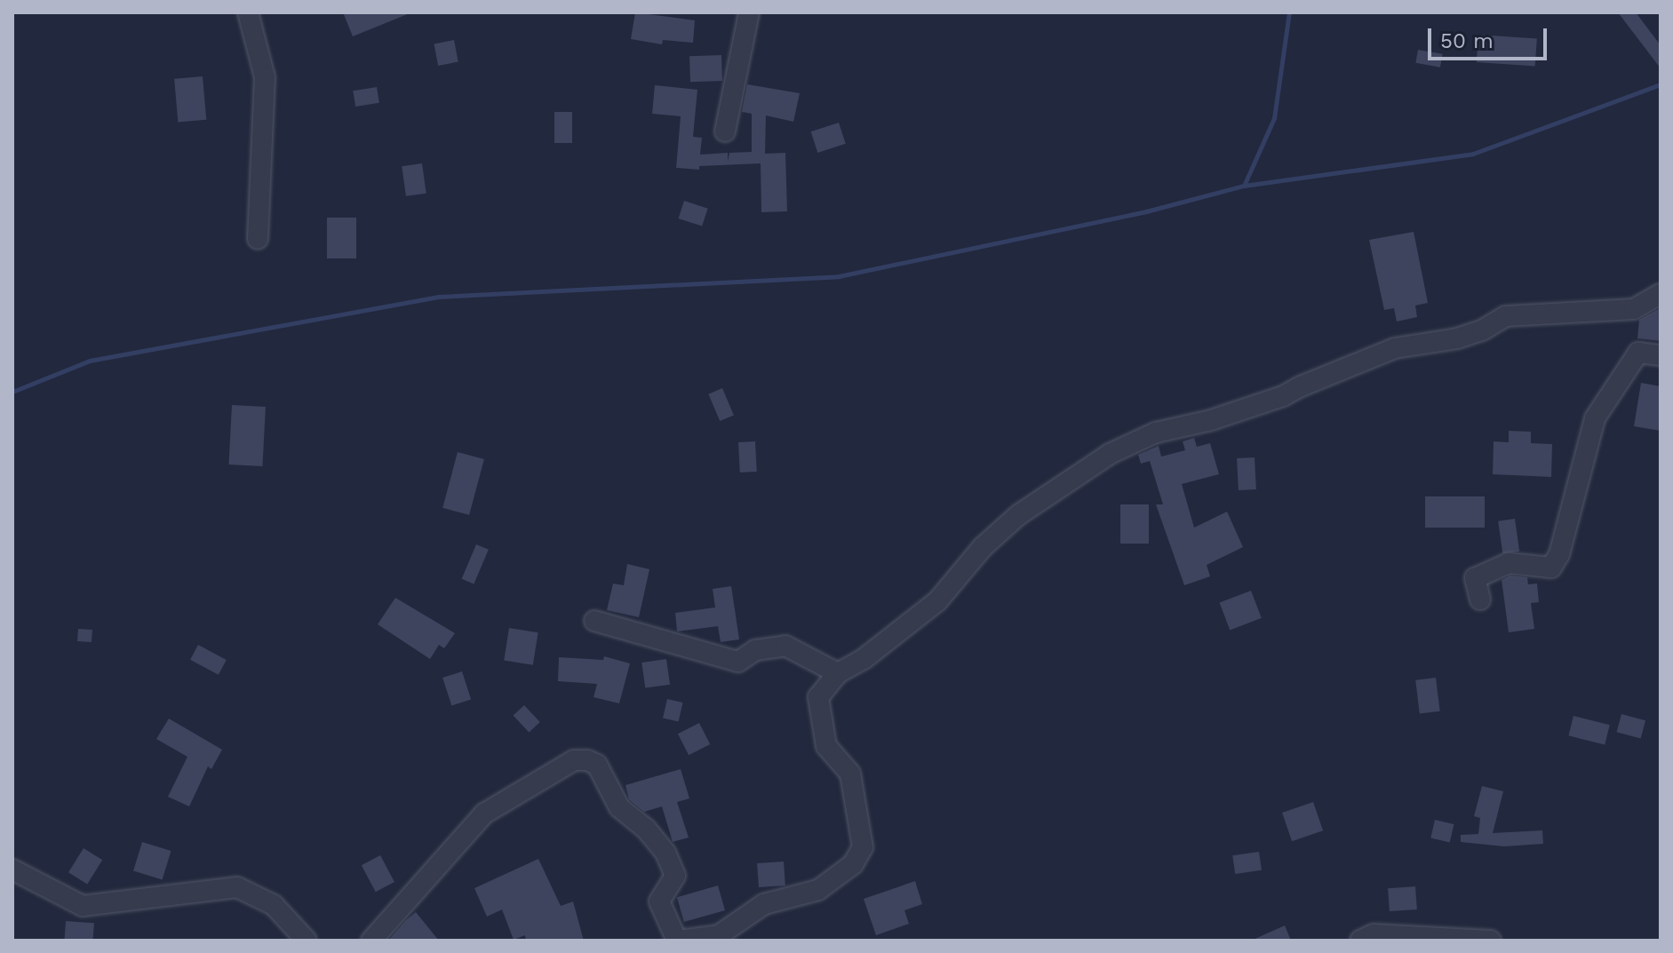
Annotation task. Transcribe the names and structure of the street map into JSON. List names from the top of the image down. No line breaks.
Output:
{"scale_bar":"50 m"}
